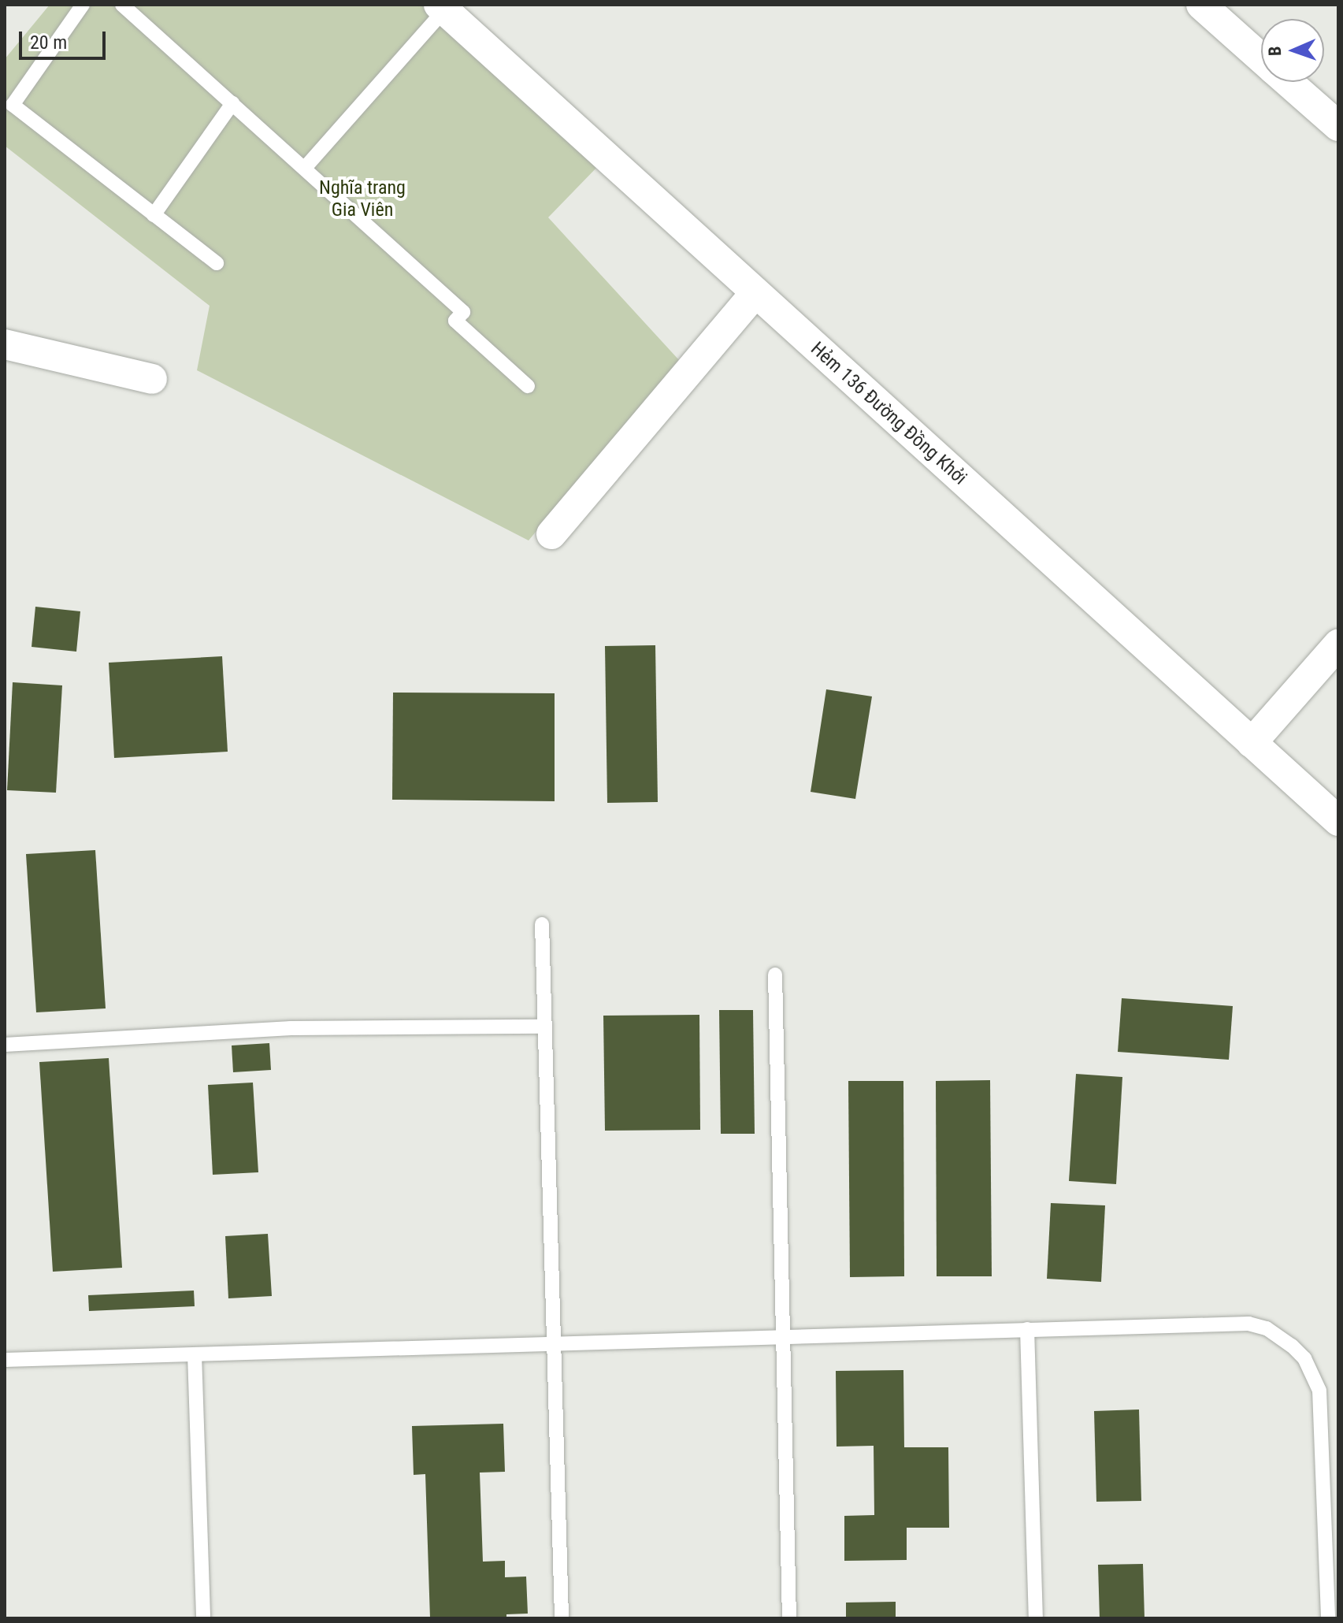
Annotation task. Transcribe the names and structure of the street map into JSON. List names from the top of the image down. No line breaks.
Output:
{"streets":{"street":["Hẻm 136 Đường Đồng Khởi"]},"parks":["Nghĩa trang Gia Viên"],"scale_bar":"20 m","north":"left"}
